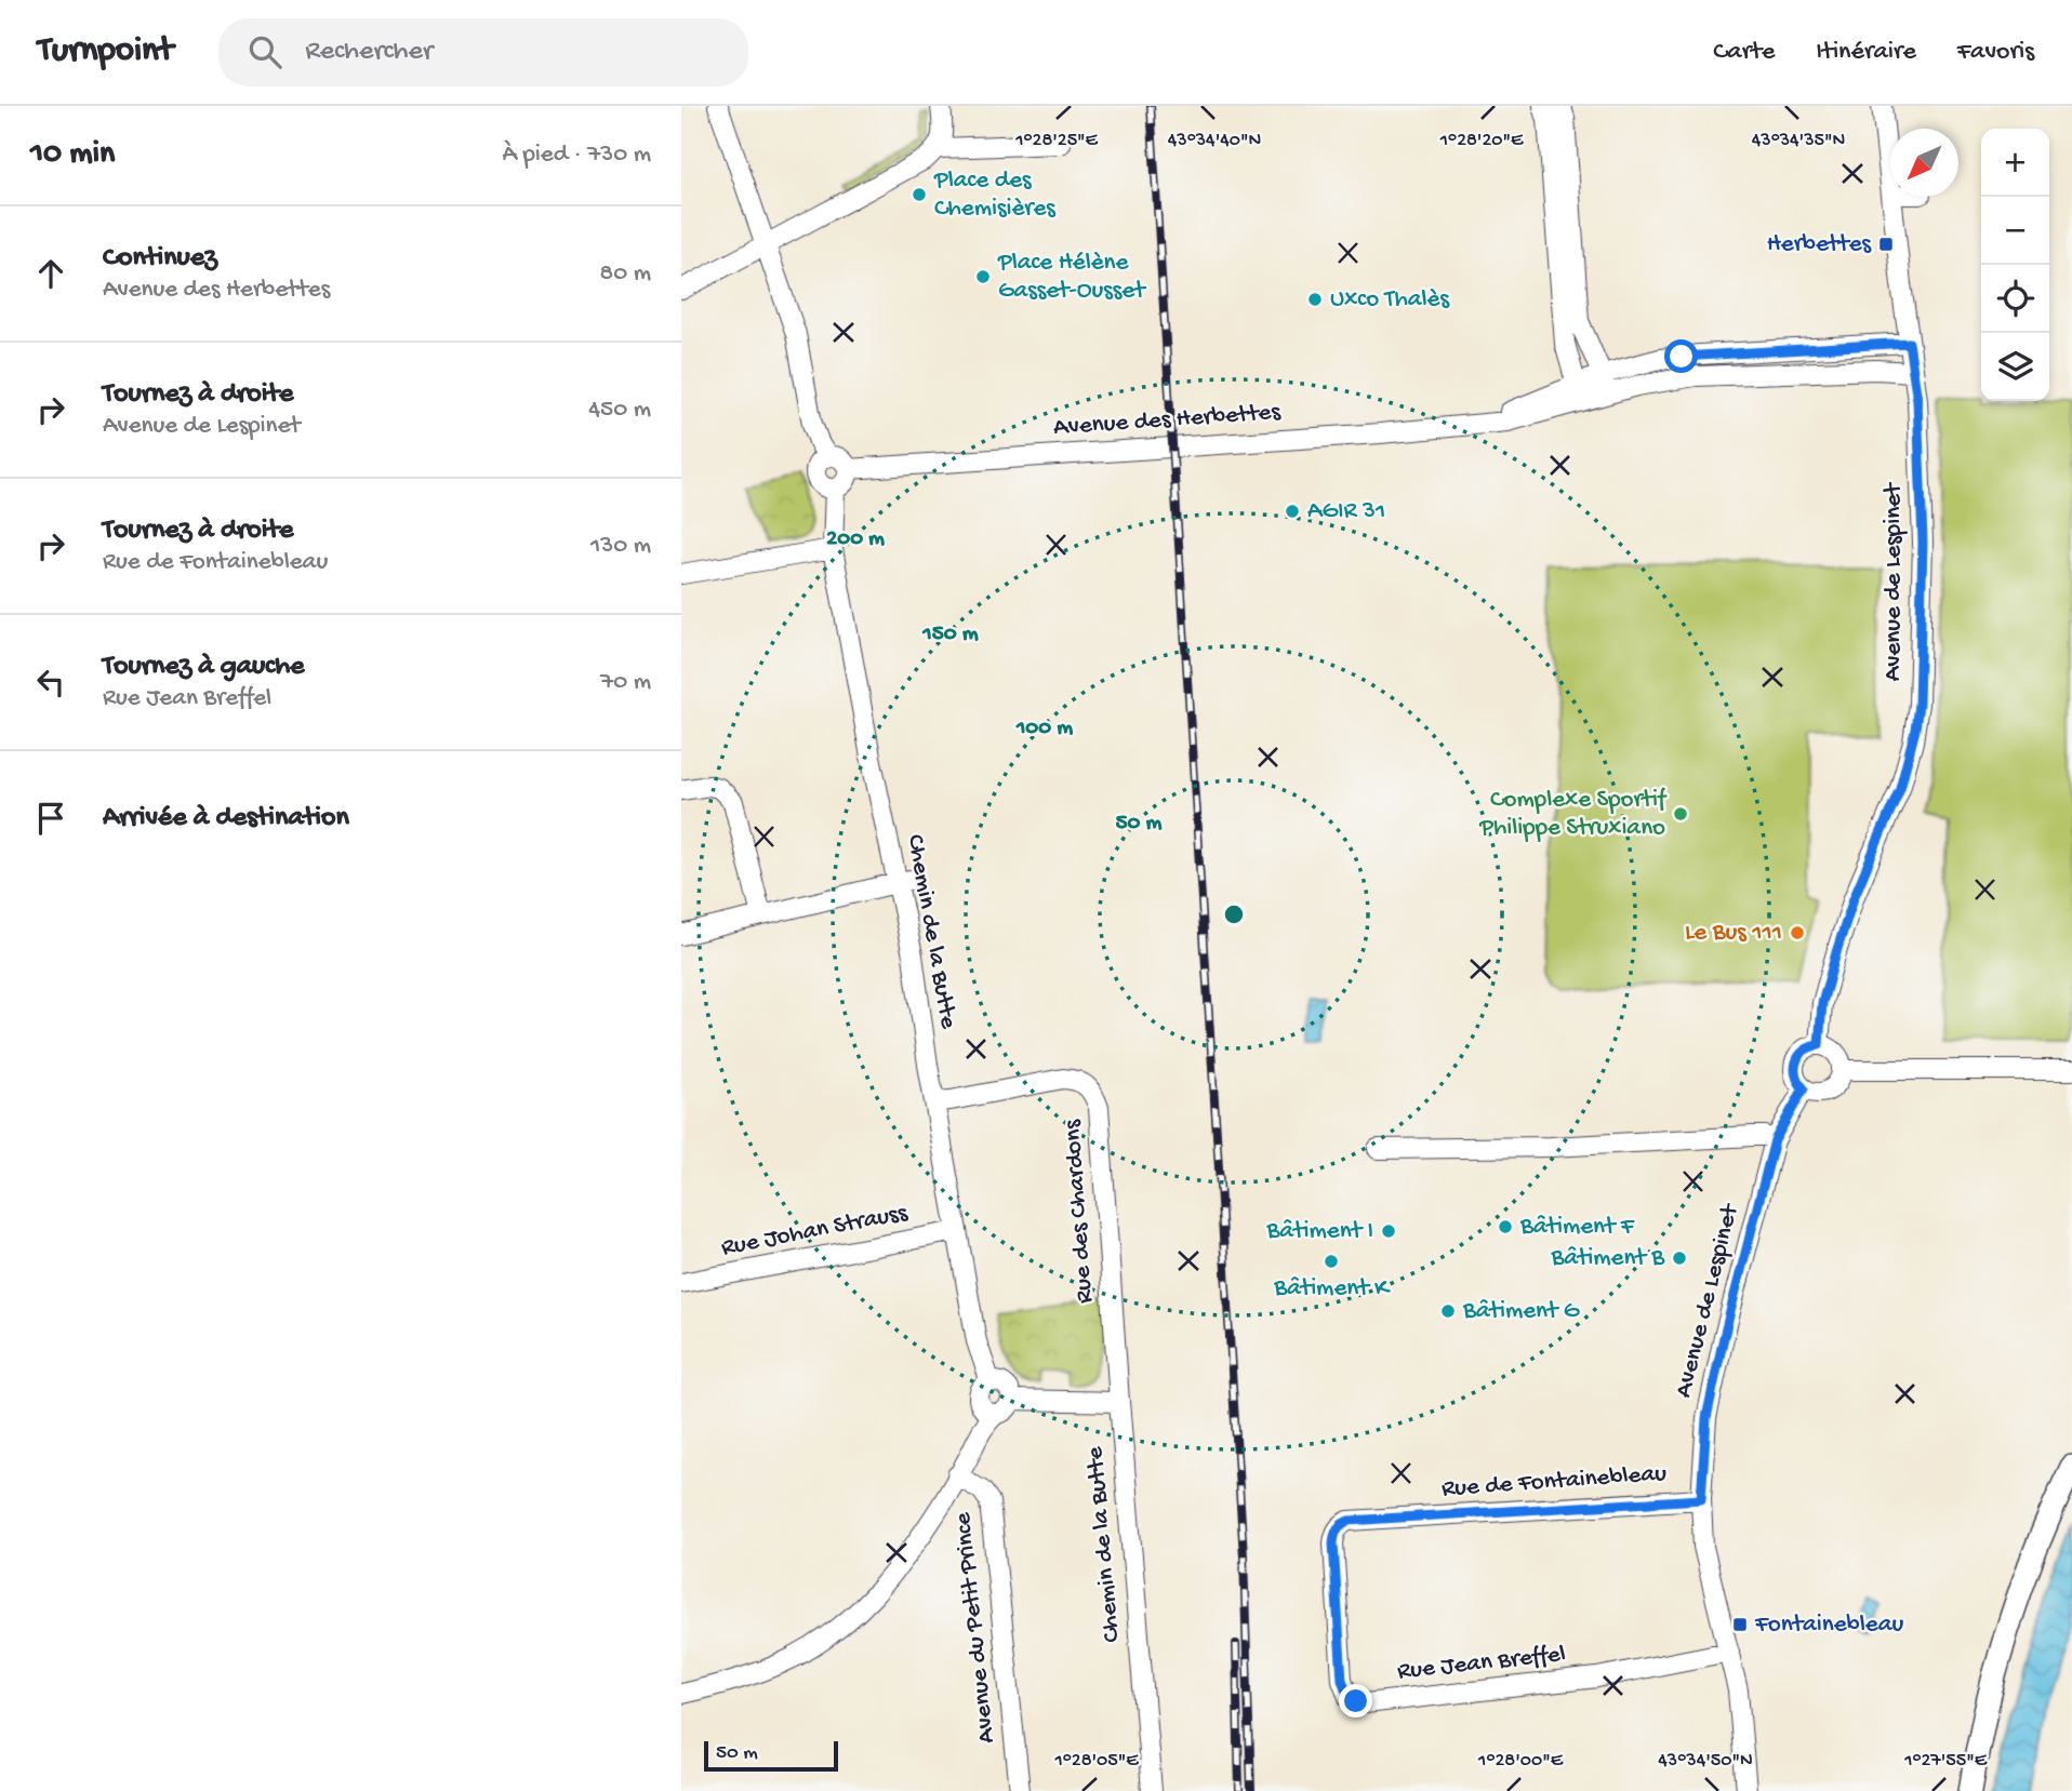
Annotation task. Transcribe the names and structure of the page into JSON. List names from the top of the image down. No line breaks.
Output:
{"streets":{"street":["Avenue des Herbettes","Avenue de Lespinet","Chemin de la Butte","Rue des Chardons","Rue Johan Strauss","Rue de Fontainebleau","Avenue du Petit Prince","Rue Jean Breffel"]},"crossings":[["Avenue des Herbettes","Avenue de Lespinet"],["Avenue des Herbettes","Chemin de la Butte"],["Avenue de Lespinet","Rue de Fontainebleau"],["Avenue de Lespinet","Rue Jean Breffel"],["Chemin de la Butte","Rue des Chardons"],["Chemin de la Butte","Rue Johan Strauss"],["Chemin de la Butte","Avenue du Petit Prince"],["Rue de Fontainebleau","Rue Jean Breffel"]],"places":{"other":["Place des Chemisières","Place Hélène Gasset-Ousset","Uxco Thalès","AGIR 31","Complexe Sportif Philippe Struxiano","Le Bus 111","Bâtiment F","Bâtiment I","Bâtiment B","Bâtiment K","Bâtiment G"],"transit":["Herbettes","Fontainebleau"]},"scale_bar":"50 m","north":"bottom left","page":{"header":"Turnpoint","search":"Rechercher","nav":["Carte","Itinéraire","Favoris"],"heading":["10 min","À pied · 730 m"],"map_buttons":["+","−"],"list":[["Continuez","Avenue des Herbettes","80 m"],["Tournez à droite","Avenue de Lespinet","450 m"],["Tournez à droite","Rue de Fontainebleau","130 m"],["Tournez à gauche","Rue Jean Breffel","70 m"],"Arrivée à destination"],"scale":"50 m"},"coordinates":["1°28'25\"E","43°34'40\"N","43°34'35\"N","1°28'20\"E","1°28'05\"E","1°28'00\"E","1°27'55\"E","43°34'50\"N"],"rings":["200 m","150 m","100 m","50 m"]}
